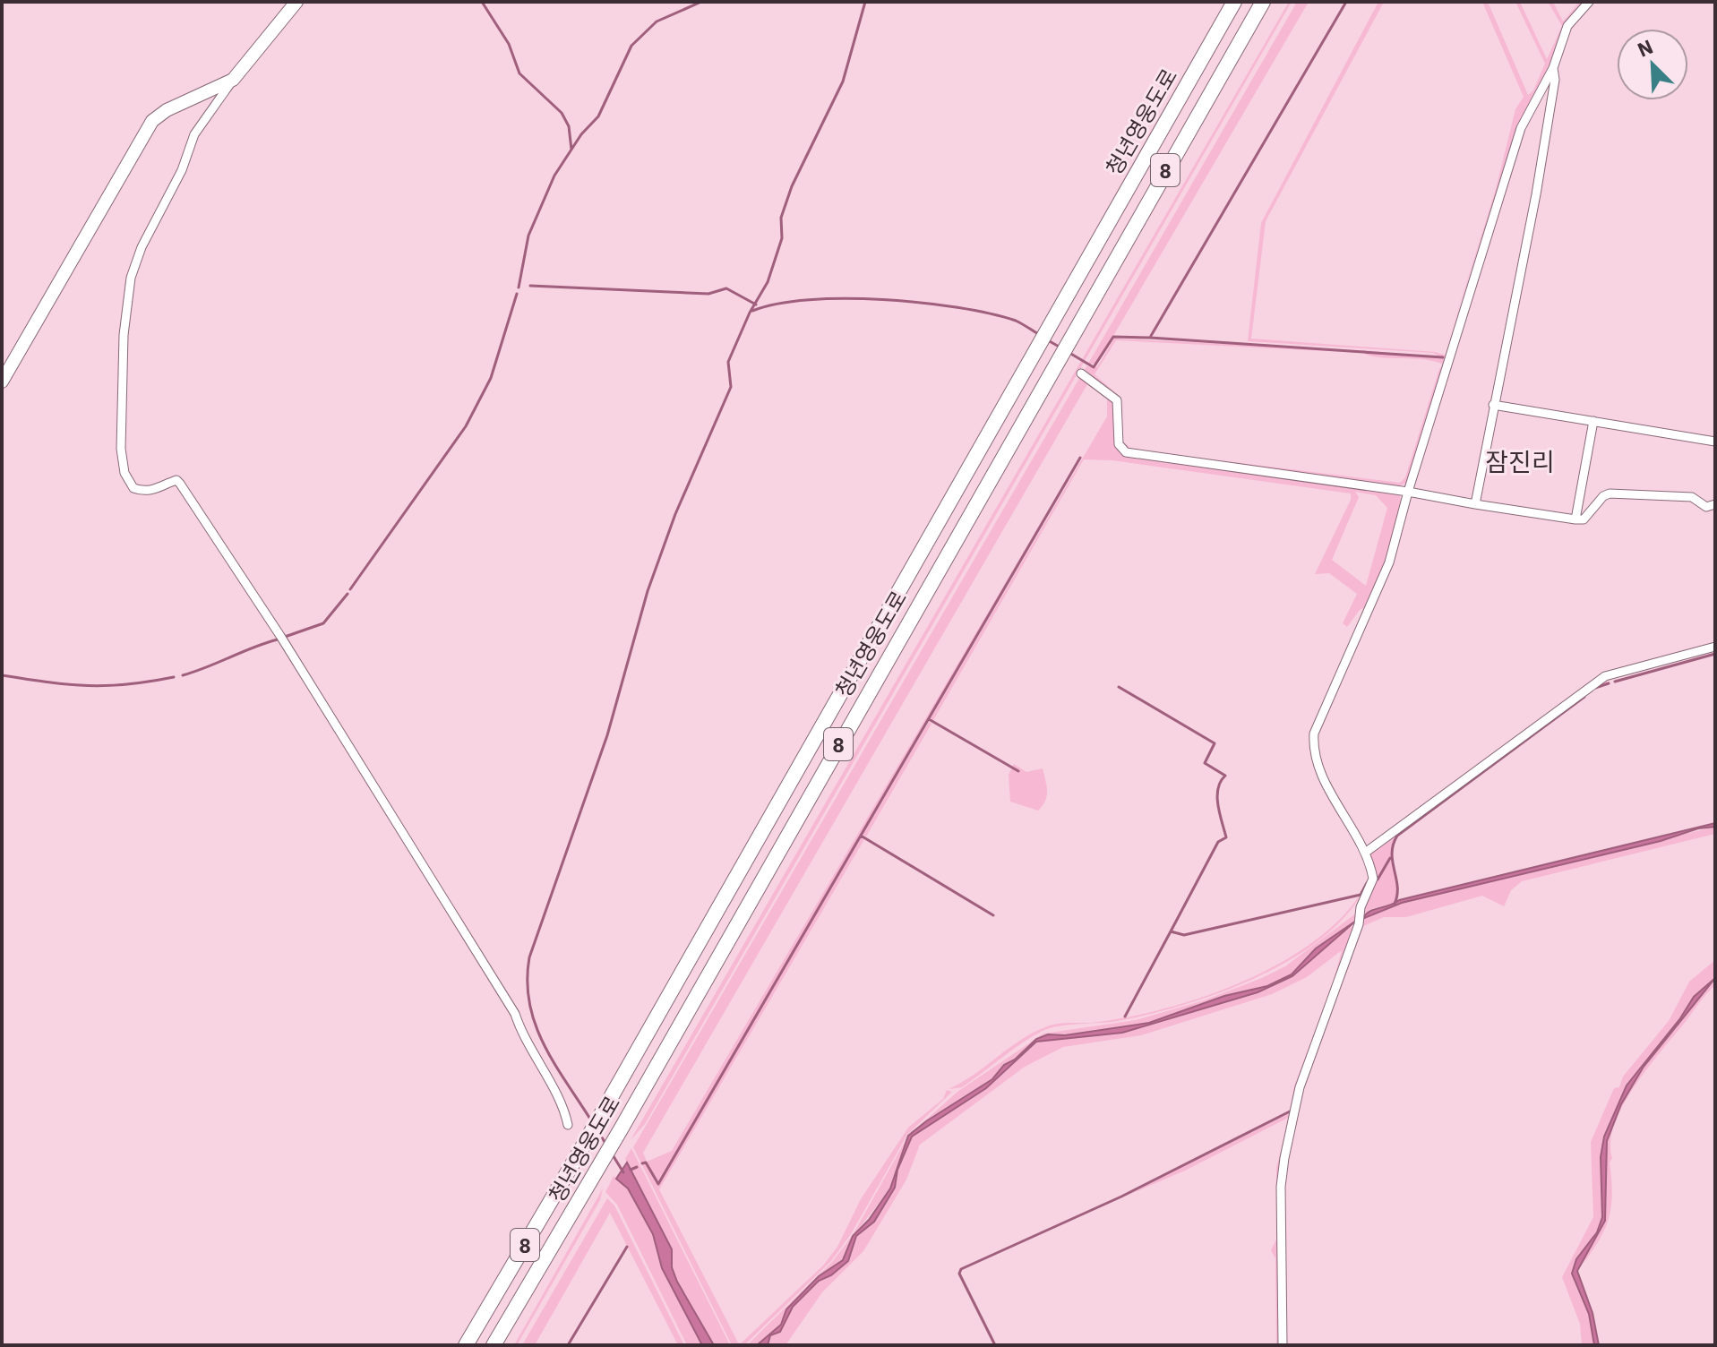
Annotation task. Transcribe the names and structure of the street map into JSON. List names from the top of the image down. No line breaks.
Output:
{"streets":{"highway":["청년영웅도로","8"]},"districts":["잠진리"],"north":"top left"}
